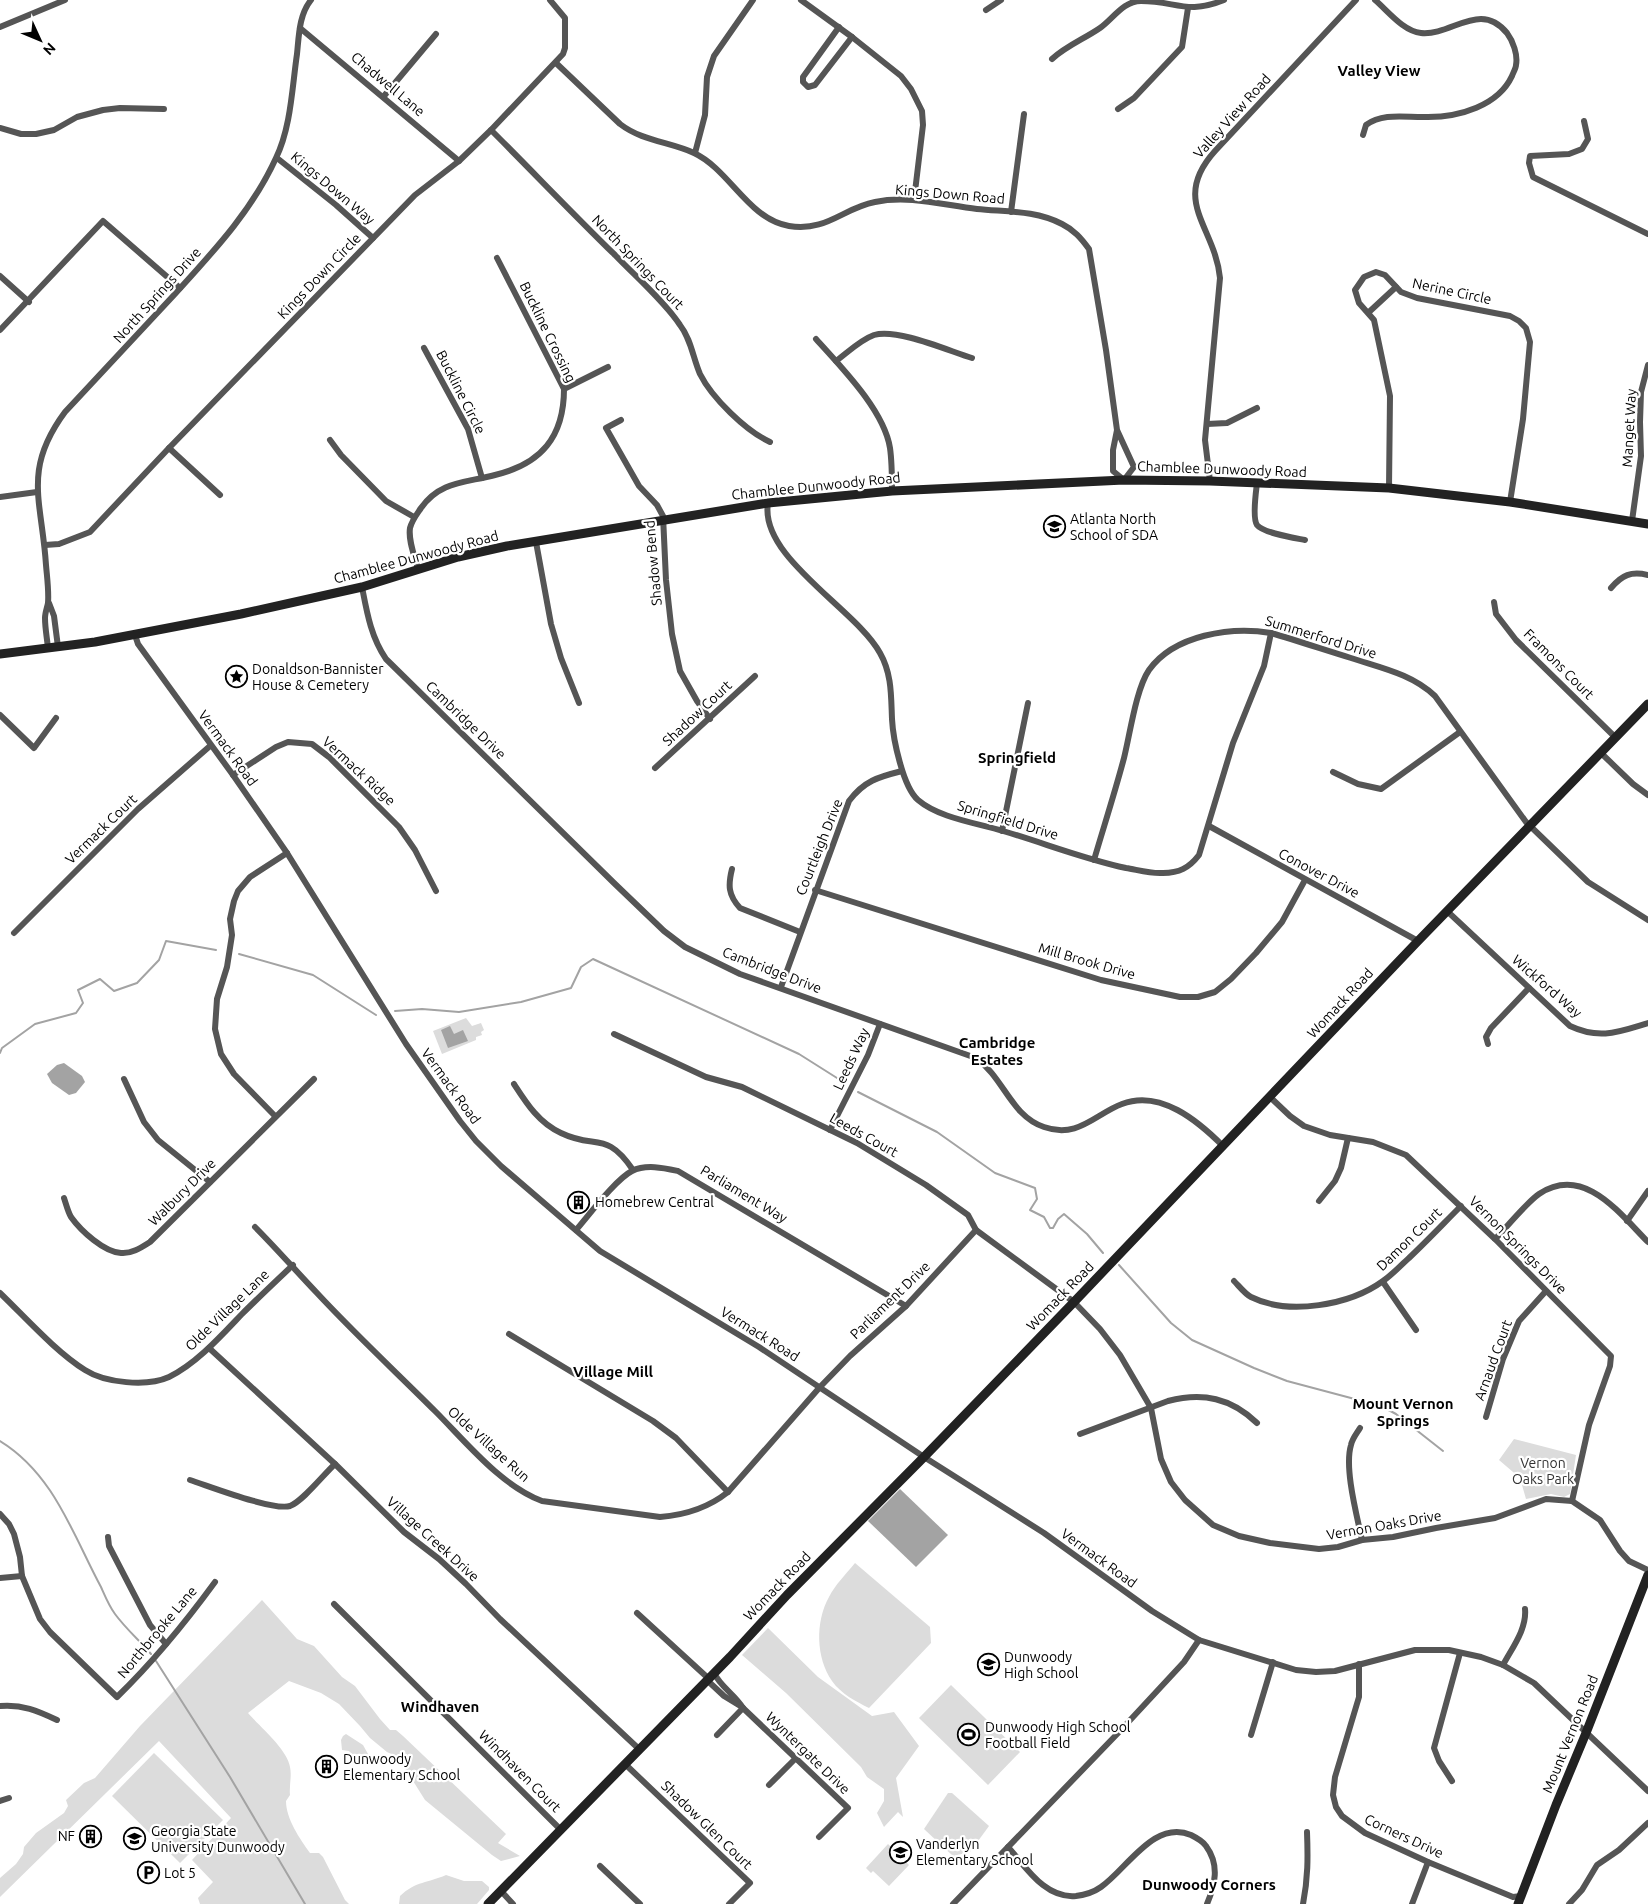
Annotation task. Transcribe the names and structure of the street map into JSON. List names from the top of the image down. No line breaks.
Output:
{"streets":{"street":["Chadwell Lane","Valley View Road","Kings Down Way","Kings Down Road","North Springs Court","Kings Down Circle","Nerine Circle","North Springs Drive","Buckline Crossing","Buckline Circle","Manget Way","Chamblee Dunwoody Road","Shadow Bend","Summerford Drive","Framons Court","Shadow Court","Cambridge Drive","Vermack Road","Vermack Ridge","Springfield Drive","Vermack Court","Courtleigh Drive","Conover Drive","Mill Brook Drive","Wickford Way","Womack Road","Leeds Way","Leeds Court","Walbury Drive","Parliament Way","Damon Court","Vernon Springs Drive","Parliament Drive","Olde Village Lane","Arnaud Court","Olde Village Run","Vernon Oaks Drive","Village Creek Drive","Northbrooke Lane","Mount Vernon Road","Wyntergate Drive","Windhaven Court","Shadow Glen Court","Corners Drive"]},"crossings":[["Chadwell Lane","Kings Down Circle"],["Chadwell Lane","North Springs Drive"],["Valley View Road","Chamblee Dunwoody Road"],["Kings Down Way","Kings Down Circle"],["Kings Down Way","North Springs Drive"],["Kings Down Road","Kings Down Circle"],["Kings Down Road","Chamblee Dunwoody Road"],["North Springs Court","Kings Down Circle"],["Kings Down Circle","North Springs Drive"],["Nerine Circle","Chamblee Dunwoody Road"],["North Springs Drive","Chamblee Dunwoody Road"],["Buckline Crossing","Buckline Circle"],["Buckline Crossing","Chamblee Dunwoody Road"],["Manget Way","Chamblee Dunwoody Road"],["Chamblee Dunwoody Road","Shadow Bend"],["Chamblee Dunwoody Road","Cambridge Drive"],["Chamblee Dunwoody Road","Vermack Road"],["Chamblee Dunwoody Road","Springfield Drive"],["Shadow Bend","Shadow Court"],["Summerford Drive","Springfield Drive"],["Summerford Drive","Womack Road"],["Framons Court","Womack Road"],["Cambridge Drive","Courtleigh Drive"],["Cambridge Drive","Womack Road"],["Cambridge Drive","Leeds Way"],["Vermack Road","Vermack Ridge"],["Vermack Road","Vermack Court"],["Vermack Road","Womack Road"],["Vermack Road","Parliament Drive"],["Vermack Road","Olde Village Run"],["Vermack Road","Mount Vernon Road"],["Vermack Road","Corners Drive"],["Springfield Drive","Courtleigh Drive"],["Springfield Drive","Conover Drive"],["Courtleigh Drive","Mill Brook Drive"],["Conover Drive","Mill Brook Drive"],["Conover Drive","Womack Road"],["Wickford Way","Womack Road"],["Womack Road","Leeds Court"],["Womack Road","Vernon Springs Drive"],["Womack Road","Vernon Oaks Drive"],["Womack Road","Village Creek Drive"],["Womack Road","Wyntergate Drive"],["Womack Road","Windhaven Court"],["Womack Road","Shadow Glen Court"],["Leeds Way","Leeds Court"],["Leeds Court","Parliament Drive"],["Leeds Court","Vernon Oaks Drive"],["Parliament Way","Parliament Drive"],["Damon Court","Vernon Springs Drive"],["Vernon Springs Drive","Arnaud Court"],["Vernon Springs Drive","Vernon Oaks Drive"],["Parliament Drive","Olde Village Run"],["Olde Village Lane","Olde Village Run"],["Olde Village Lane","Village Creek Drive"],["Mount Vernon Road","Corners Drive"]],"districts":["Valley View","Springfield","Cambridge Estates","Village Mill","Mount Vernon Springs","Windhaven","Dunwoody Corners"],"parks":["Vernon Oaks Park"],"places":{"school or university":["Atlanta North School of SDA","Dunwoody High School","Georgia State University Dunwoody","Vanderlyn Elementary School"],"place":["Donaldson-Bannister House & Cemetery"],"building":["Homebrew Central","Dunwoody Elementary School","NF"],"sports":["Dunwoody High School Football Field"],"parking":["Lot 5"]},"north":"bottom right"}
